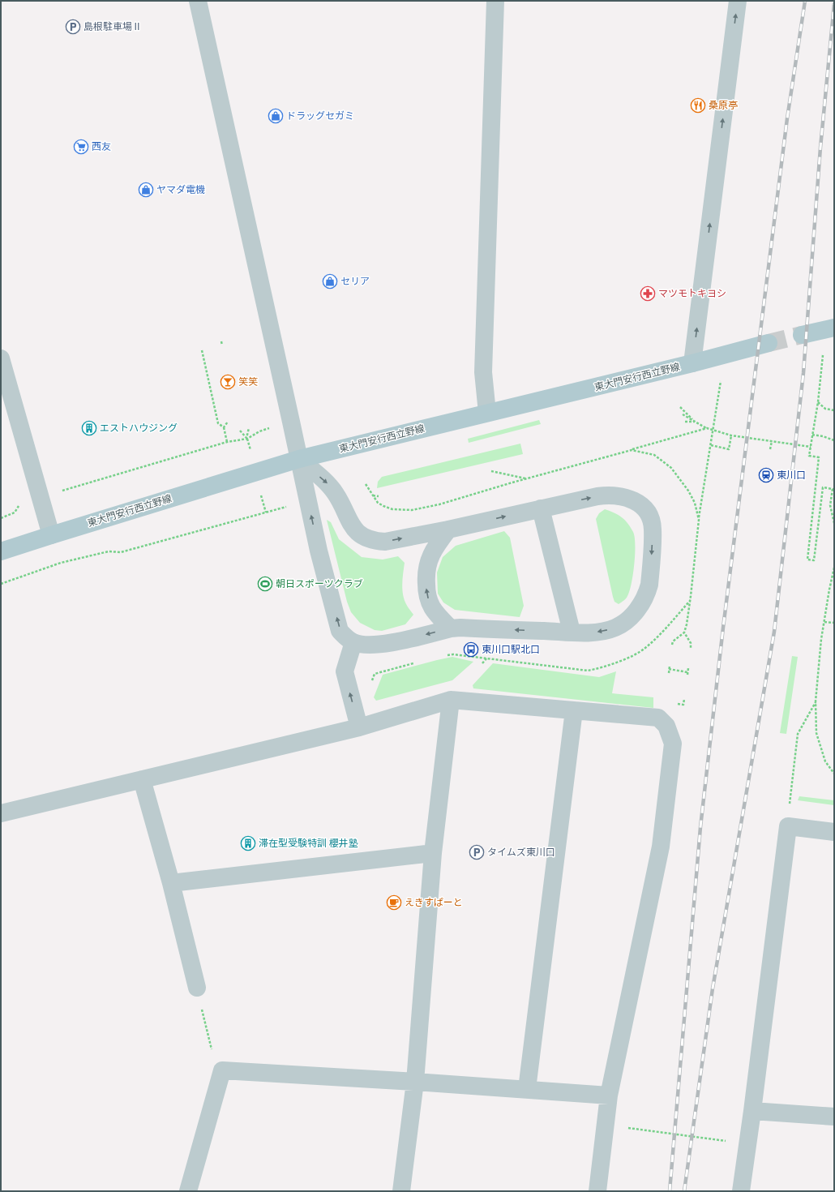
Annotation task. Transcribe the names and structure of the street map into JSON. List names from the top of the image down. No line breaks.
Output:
{"streets":{"main road":["東大門安行西立野線"]},"places":{"parking":["島根駐車場Ⅱ","タイムズ東川口"],"restaurant":["桑原亭"],"shop":["ドラッグセガミ","ヤマダ電機","セリア"],"supermarket":["西友"],"pharmacy":["マツモトキヨシ"],"bar":["笑笑"],"building":["エストハウジング","滞在型受験特訓 櫻井塾"],"station":["東川口"],"sports":["朝日スポーツクラブ"],"bus stop":["東川口駅北口"],"cafe":["えきすぱーと"]}}
